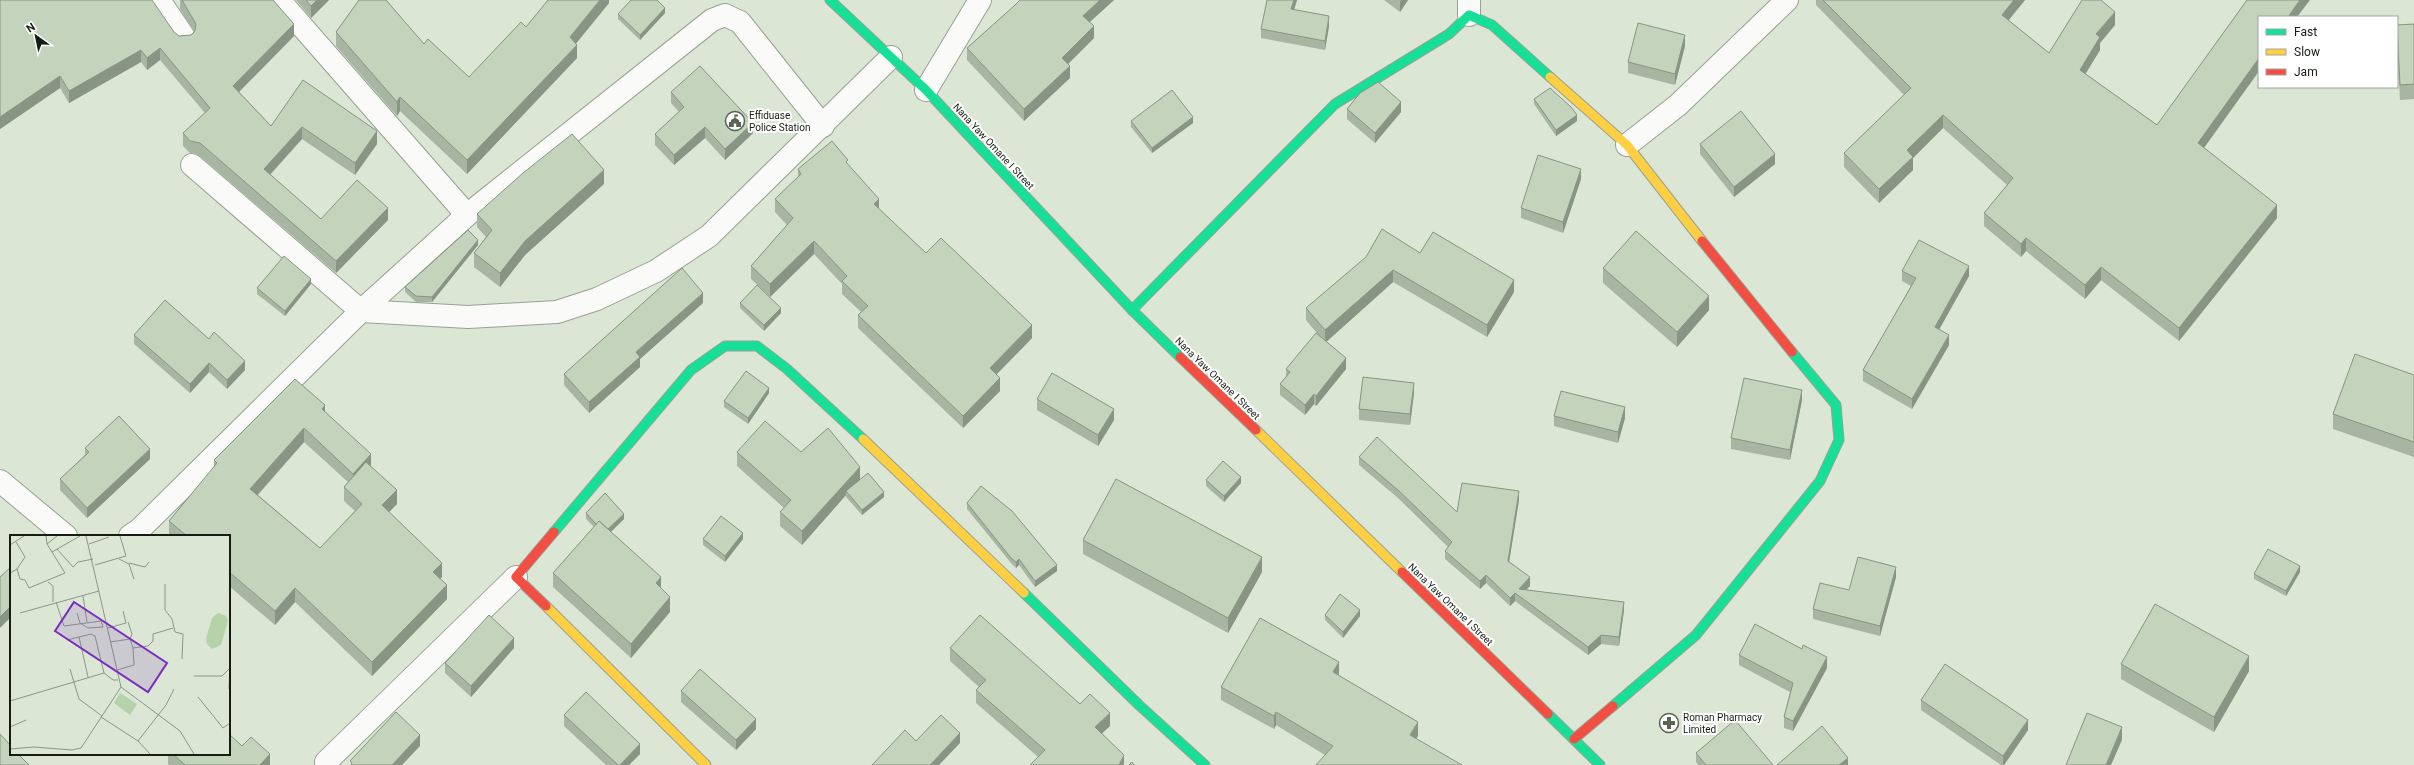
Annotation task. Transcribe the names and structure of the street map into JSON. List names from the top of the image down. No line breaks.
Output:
{"streets":{"street":["Nana Yaw Omane I Street"]},"places":{"public building":["Effiduase Police Station"],"pharmacy":["Roman Pharmacy Limited"]},"legend":["Fast","Slow","Jam"],"north":"top left"}
